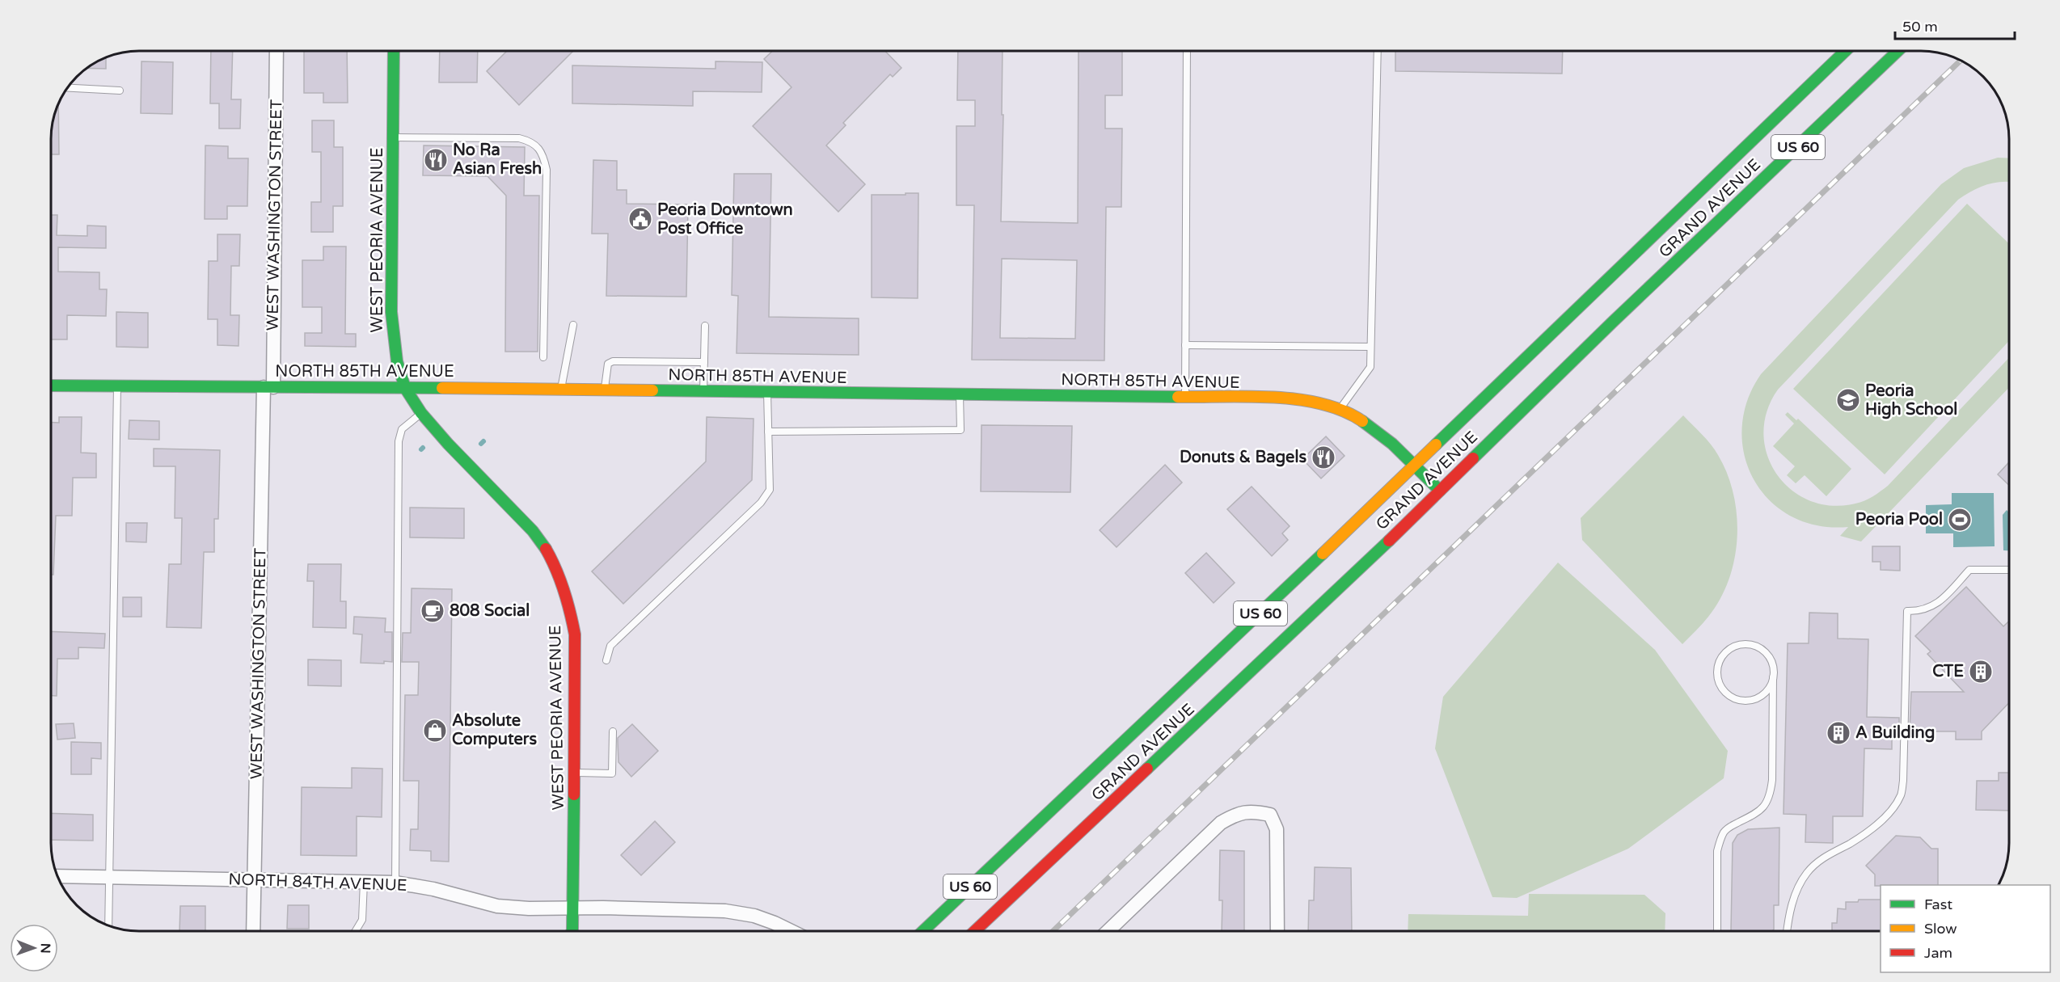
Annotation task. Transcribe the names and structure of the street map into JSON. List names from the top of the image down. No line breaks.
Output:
{"streets":{"main road":["US 60","GRAND AVENUE","WEST PEORIA AVENUE","NORTH 85TH AVENUE"],"street":["WEST WASHINGTON STREET","NORTH 84TH AVENUE"]},"crossings":[["GRAND AVENUE","NORTH 85TH AVENUE"],["WEST WASHINGTON STREET","NORTH 85TH AVENUE"],["WEST WASHINGTON STREET","NORTH 84TH AVENUE"],["WEST PEORIA AVENUE","NORTH 85TH AVENUE"],["WEST PEORIA AVENUE","NORTH 84TH AVENUE"]],"places":{"restaurant":["No Ra Asian Fresh","Donuts & Bagels"],"public building":["Peoria Downtown Post Office"],"school or university":["Peoria High School"],"sports":["Peoria Pool"],"cafe":["808 Social"],"building":["CTE","A Building"],"shop":["Absolute Computers"]},"legend":["Fast","Slow","Jam"],"scale_bar":"50 m","north":"right"}
